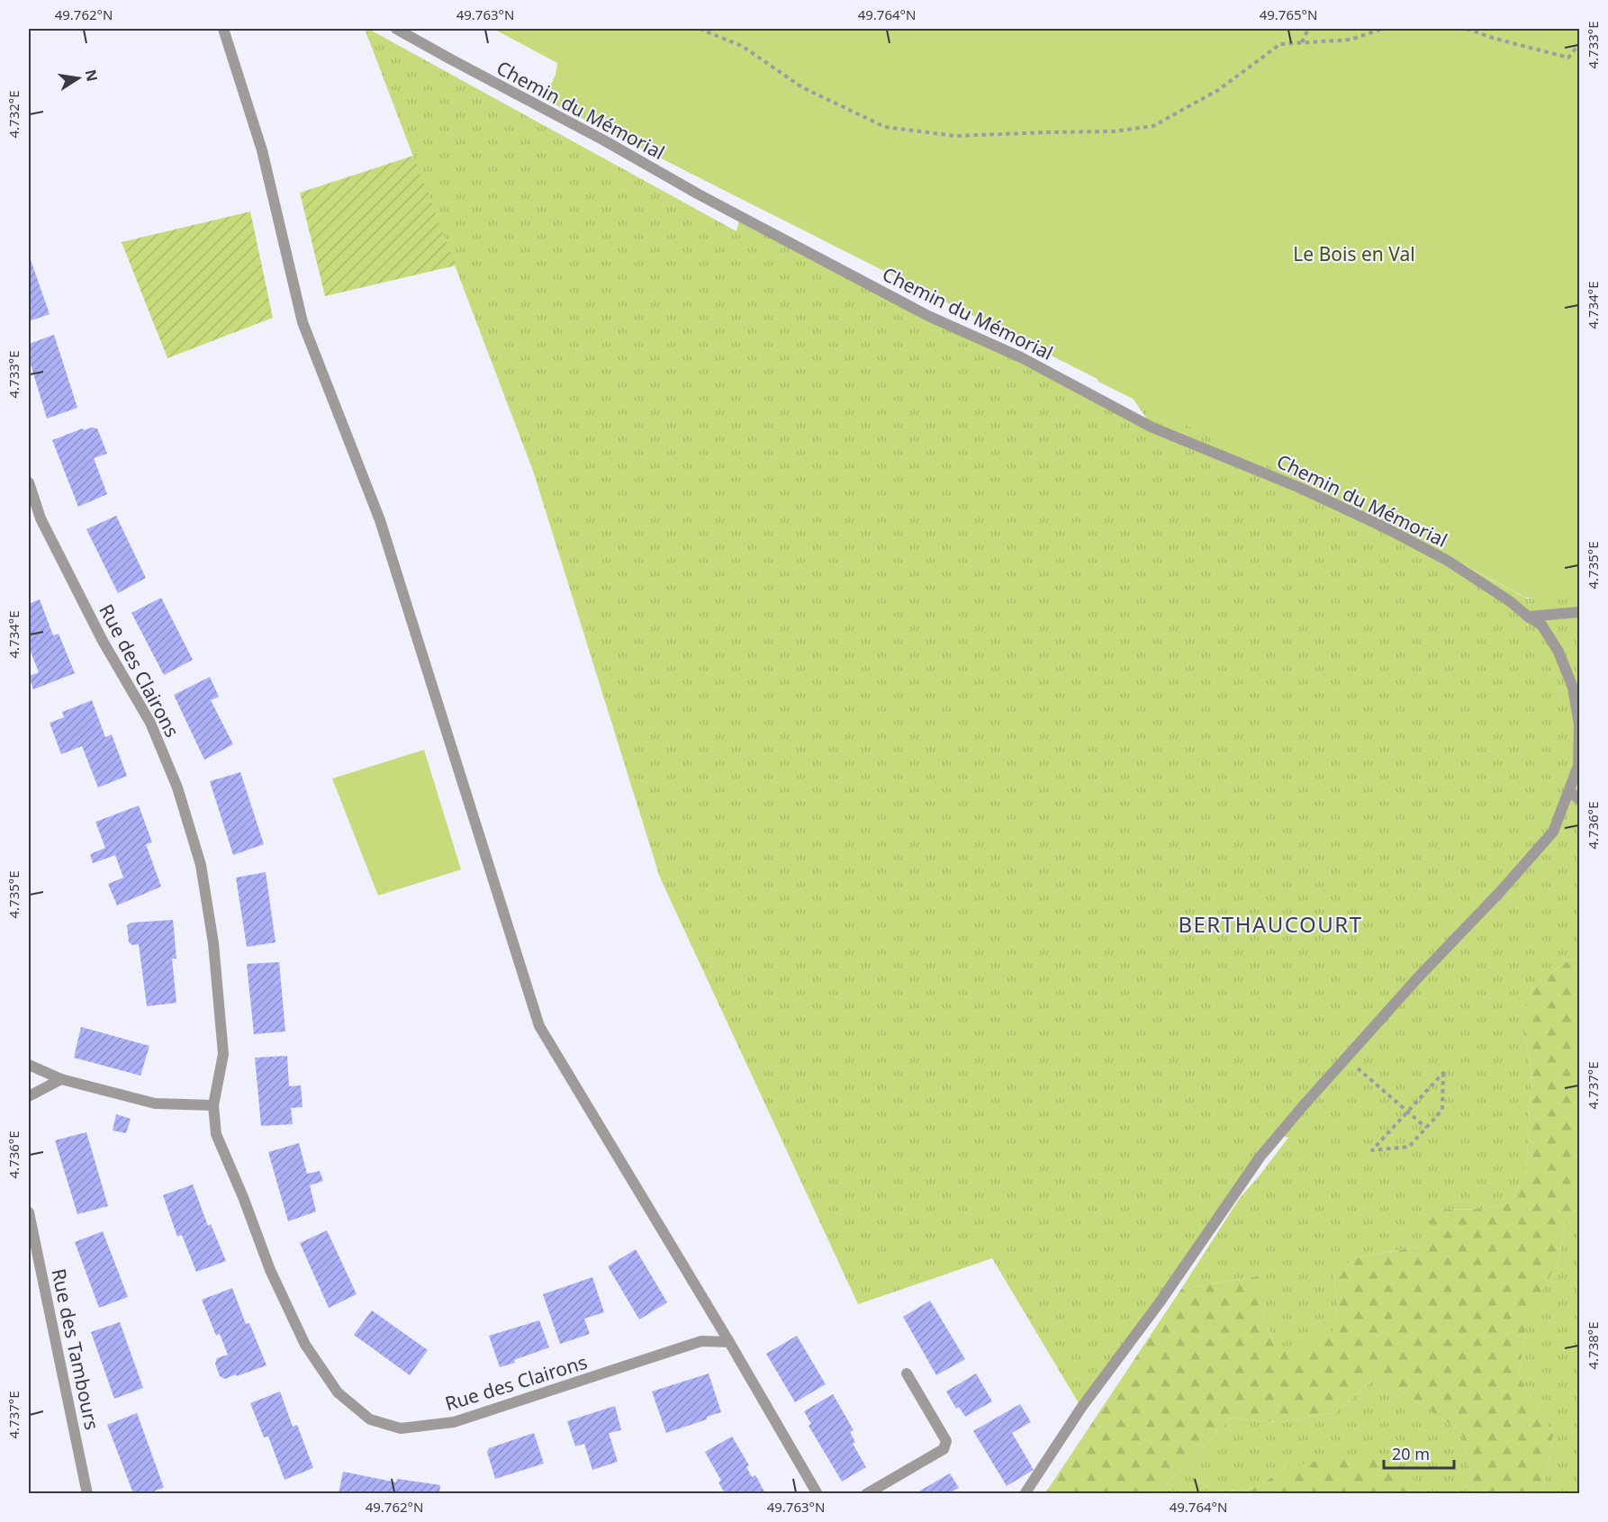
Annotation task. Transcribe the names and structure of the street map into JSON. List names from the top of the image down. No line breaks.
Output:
{"streets":{"street":["Chemin du Mémorial","Rue des Clairons","Rue des Tambours"]},"districts":["BERTHAUCOURT"],"parks":["Le Bois en Val"],"scale_bar":"20 m","north":"right","coordinates":["49.762°N","49.763°N","49.764°N","49.765°N","4.733°E","4.732°E","4.734°E","4.735°E","4.736°E","4.737°E","4.738°E"]}
